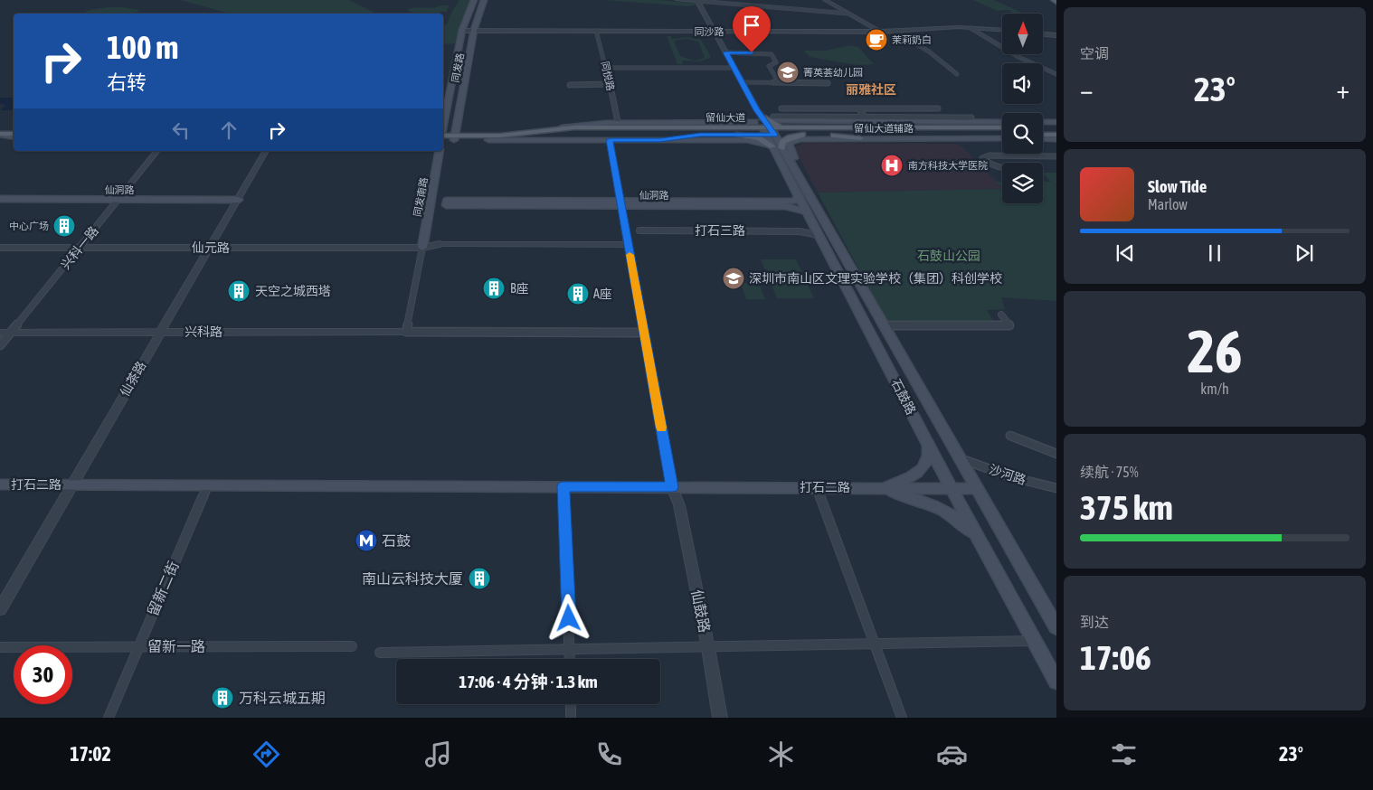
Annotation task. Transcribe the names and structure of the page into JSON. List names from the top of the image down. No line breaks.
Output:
{"streets":{"main road":["同发路","留仙大道","留仙大道辅路","仙洞路","同发南路","石鼓路","打石二路"],"street":["同沙路","同悦路","打石三路","兴科一路","仙元路","兴科路","仙茶路","沙河路","留新二街","仙鼓路","留新一路"]},"crossings":[["同沙路","同发路"],["同沙路","同悦路"],["同沙路","石鼓路"],["同发路","留仙大道"],["同悦路","留仙大道辅路"],["留仙大道","留仙大道辅路"],["留仙大道","石鼓路"],["留仙大道辅路","石鼓路"],["仙洞路","兴科一路"],["仙洞路","仙茶路"],["仙洞路","石鼓路"],["仙洞路","仙鼓路"],["同发南路","仙元路"],["打石三路","石鼓路"],["兴科一路","仙元路"],["兴科一路","兴科路"],["仙元路","仙茶路"],["兴科路","仙茶路"],["仙茶路","打石二路"],["石鼓路","沙河路"],["石鼓路","打石二路"],["打石二路","留新二街"],["打石二路","仙鼓路"],["留新二街","留新一路"]],"districts":["丽雅社区"],"parks":["石鼓山公园"],"places":{"cafe":["茉莉奶白"],"school or university":["菁英荟幼儿园","深圳市南山区文理实验学校（集团）科创学校"],"hospital":["南方科技大学医院"],"building":["中心广场","B座","天空之城西塔","A座","南山云科技大厦","万科云城五期"],"metro station":["石鼓"]},"north":"top","page":{"tile":["空调",["26","km/h"],["续航 · 75%","375 km"],["到达","17:06"]],"turn":["100 m","右转"],"heat":["−","23°","+"],"song":["Slow Tide","Marlow"],"limit":"30","trip":"17:06 · 4 分钟 · 1.3 km","tabs":["17:02","23°"]}}
